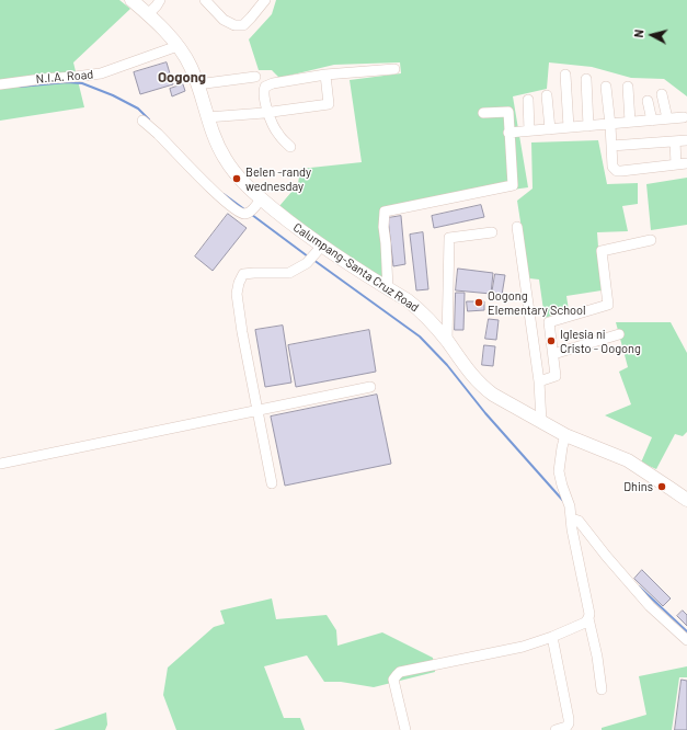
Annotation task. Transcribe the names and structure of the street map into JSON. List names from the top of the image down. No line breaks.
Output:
{"streets":{"main road":["Calumpang-Santa Cruz Road"],"street":["N.I.A. Road"]},"crossings":[["N.I.A. Road","Calumpang-Santa Cruz Road"]],"districts":["Oogong"],"places":["Belen -randy wednesday","Oogong Elementary School","Iglesia ni Cristo - Oogong","Dhins"],"north":"left"}
